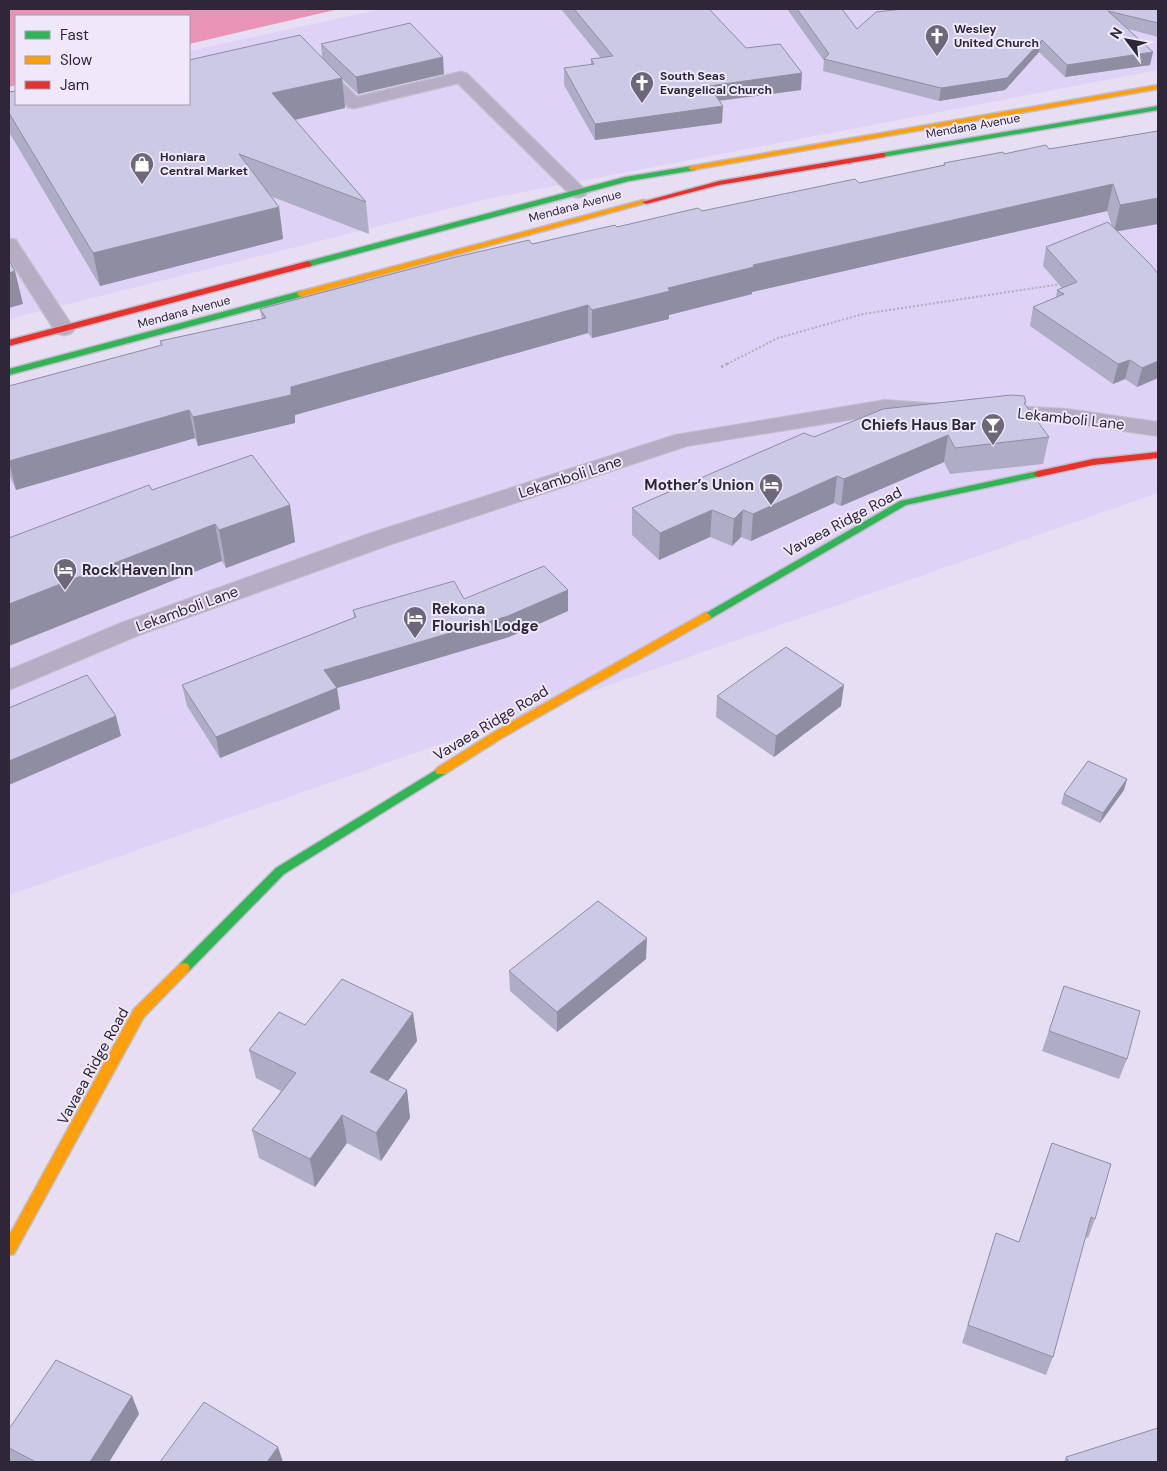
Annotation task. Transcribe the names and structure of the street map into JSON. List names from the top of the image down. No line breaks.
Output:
{"streets":{"main road":["Mendana Avenue","Vavaea Ridge Road"],"street":["Lekamboli Lane"]},"places":{"church":["Wesley United Church","South Seas Evangelical Church"],"shop":["Honiara Central Market"],"bar":["Chiefs Haus Bar"],"hotel":["Mother’s Union","Rock Haven Inn","Rekona Flourish Lodge"]},"legend":["Fast","Slow","Jam"],"north":"top left"}
